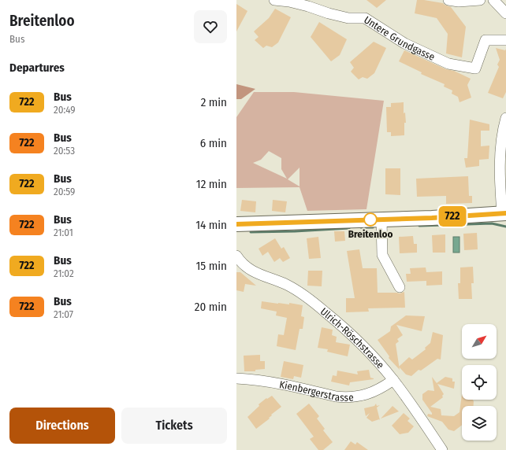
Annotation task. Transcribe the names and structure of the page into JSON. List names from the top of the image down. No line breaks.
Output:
{"streets":{"street":["Untere Grundgasse","Ulrich-Röschstrasse","Kienbergerstrasse"]},"crossings":[["Ulrich-Röschstrasse","Kienbergerstrasse"]],"places":["Breitenloo"],"lines":["bus line 722"],"north":"top right","page":{"heading":[["Breitenloo","Bus"],"Departures"],"on_map":"722","list":[{"mark":"722","name":"Bus","note":"20:49","value":"2 min"},{"mark":"722","name":"Bus","note":"20:53","value":"6 min"},{"mark":"722","name":"Bus","note":"20:59","value":"12 min"},{"mark":"722","name":"Bus","note":"21:01","value":"14 min"},{"mark":"722","name":"Bus","note":"21:02","value":"15 min"},{"mark":"722","name":"Bus","note":"21:07","value":"20 min"}],"buttons":["Directions","Tickets"]}}
